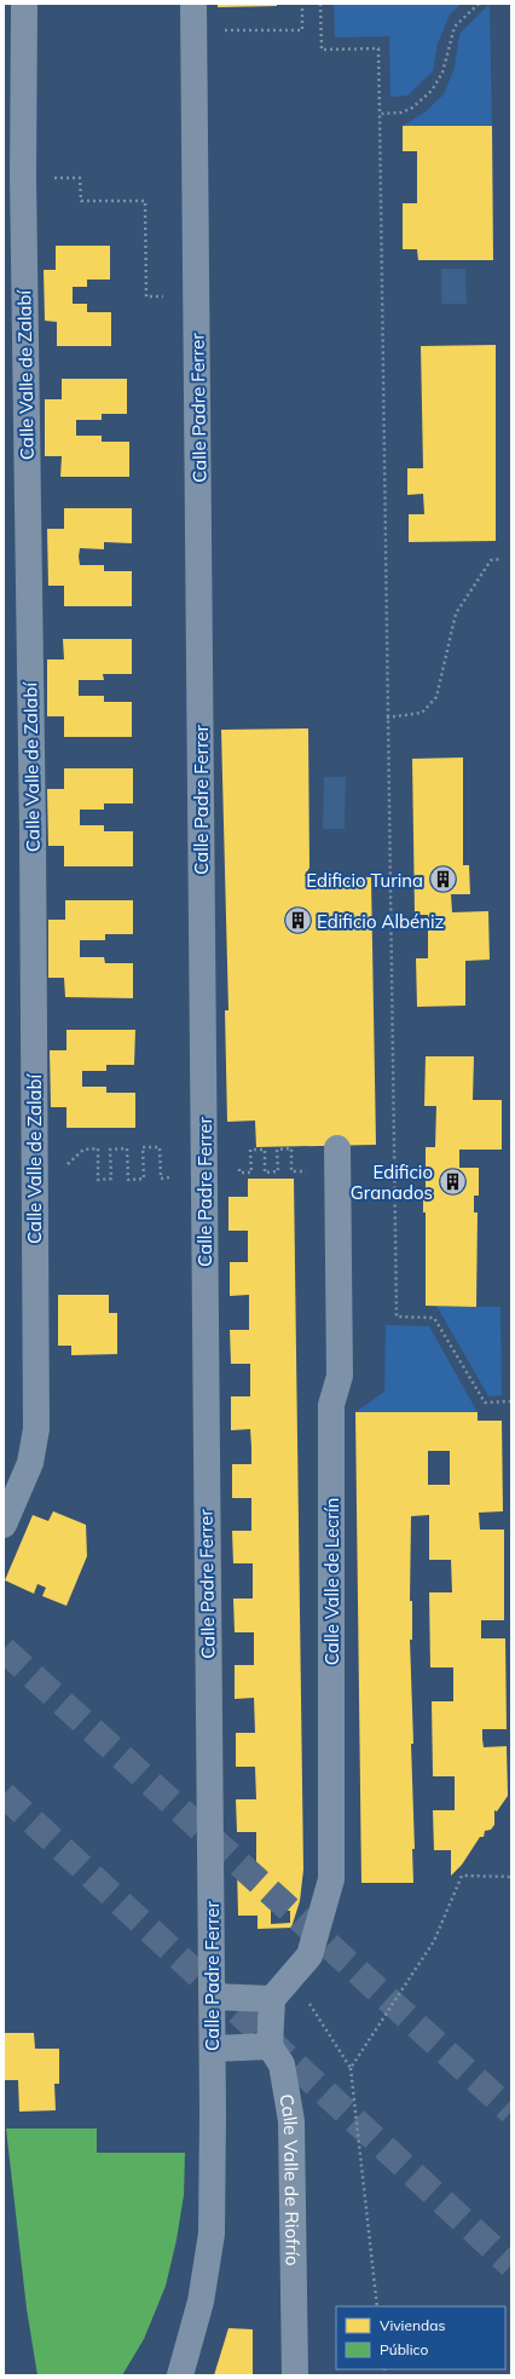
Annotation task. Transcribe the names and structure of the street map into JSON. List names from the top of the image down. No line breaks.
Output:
{"streets":{"street":["Calle Valle de Zalabí","Calle Padre Ferrer","Calle Valle de Lecrín","Calle Valle de Riofrío"]},"places":{"building":["Edificio Turina","Edificio Albéniz","Edificio Granados"]},"legend":["Viviendas","Público"]}
